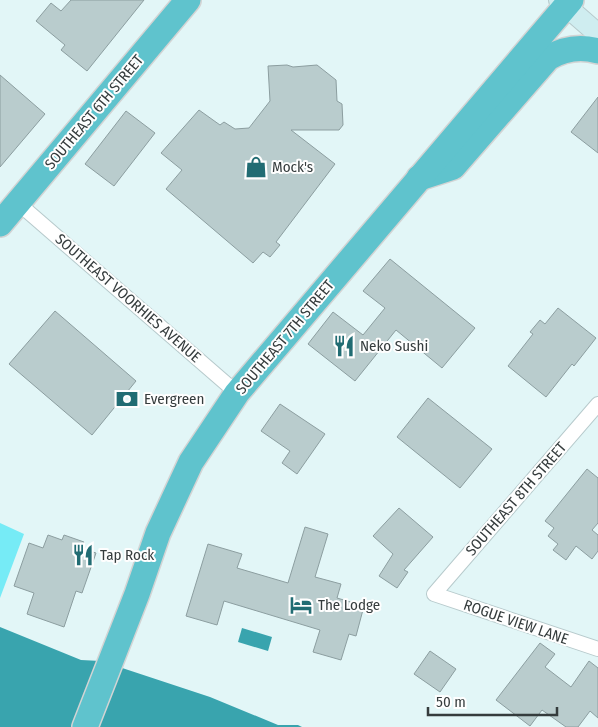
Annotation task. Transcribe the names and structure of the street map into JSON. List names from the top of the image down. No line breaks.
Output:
{"streets":{"highway":["SOUTHEAST 6TH STREET","SOUTHEAST 7TH STREET"],"street":["SOUTHEAST VOORHIES AVENUE","SOUTHEAST 8TH STREET","ROGUE VIEW LANE"]},"crossings":[["SOUTHEAST 6TH STREET","SOUTHEAST VOORHIES AVENUE"],["SOUTHEAST VOORHIES AVENUE","SOUTHEAST 7TH STREET"],["SOUTHEAST 8TH STREET","ROGUE VIEW LANE"]],"places":{"shop":["Mock's"],"restaurant":["Neko Sushi","Tap Rock"],"bank":["Evergreen"],"hotel":["The Lodge"]},"scale_bar":"50 m"}
